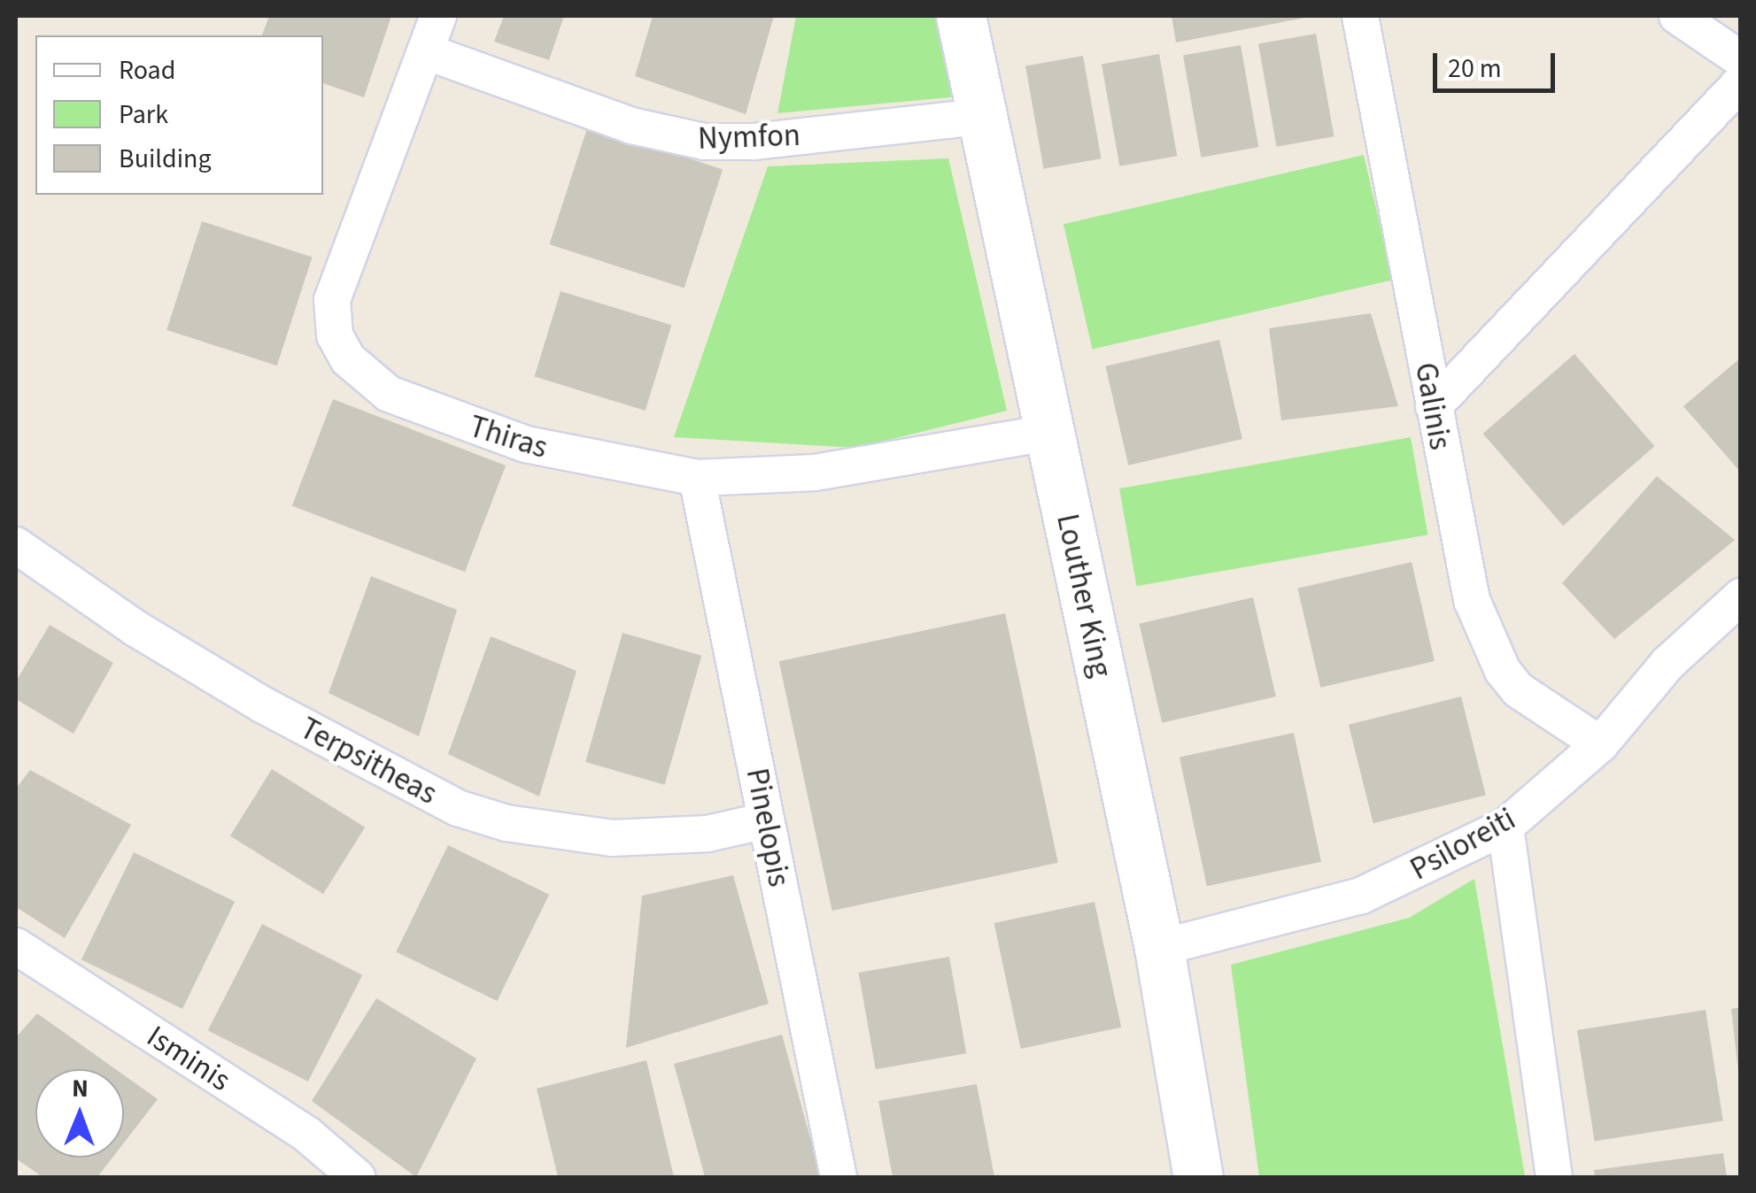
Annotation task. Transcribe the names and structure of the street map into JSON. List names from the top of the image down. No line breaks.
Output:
{"streets":{"street":["Nymfon","Galinis","Thiras","Louther King","Terpsitheas","Pinelopis","Psiloreiti","Isminis"]},"crossings":[["Nymfon","Thiras"],["Nymfon","Louther King"],["Galinis","Psiloreiti"],["Thiras","Louther King"],["Thiras","Pinelopis"],["Louther King","Psiloreiti"],["Terpsitheas","Pinelopis"]],"legend":["Road","Park","Building"],"scale_bar":"20 m","north":"top"}
